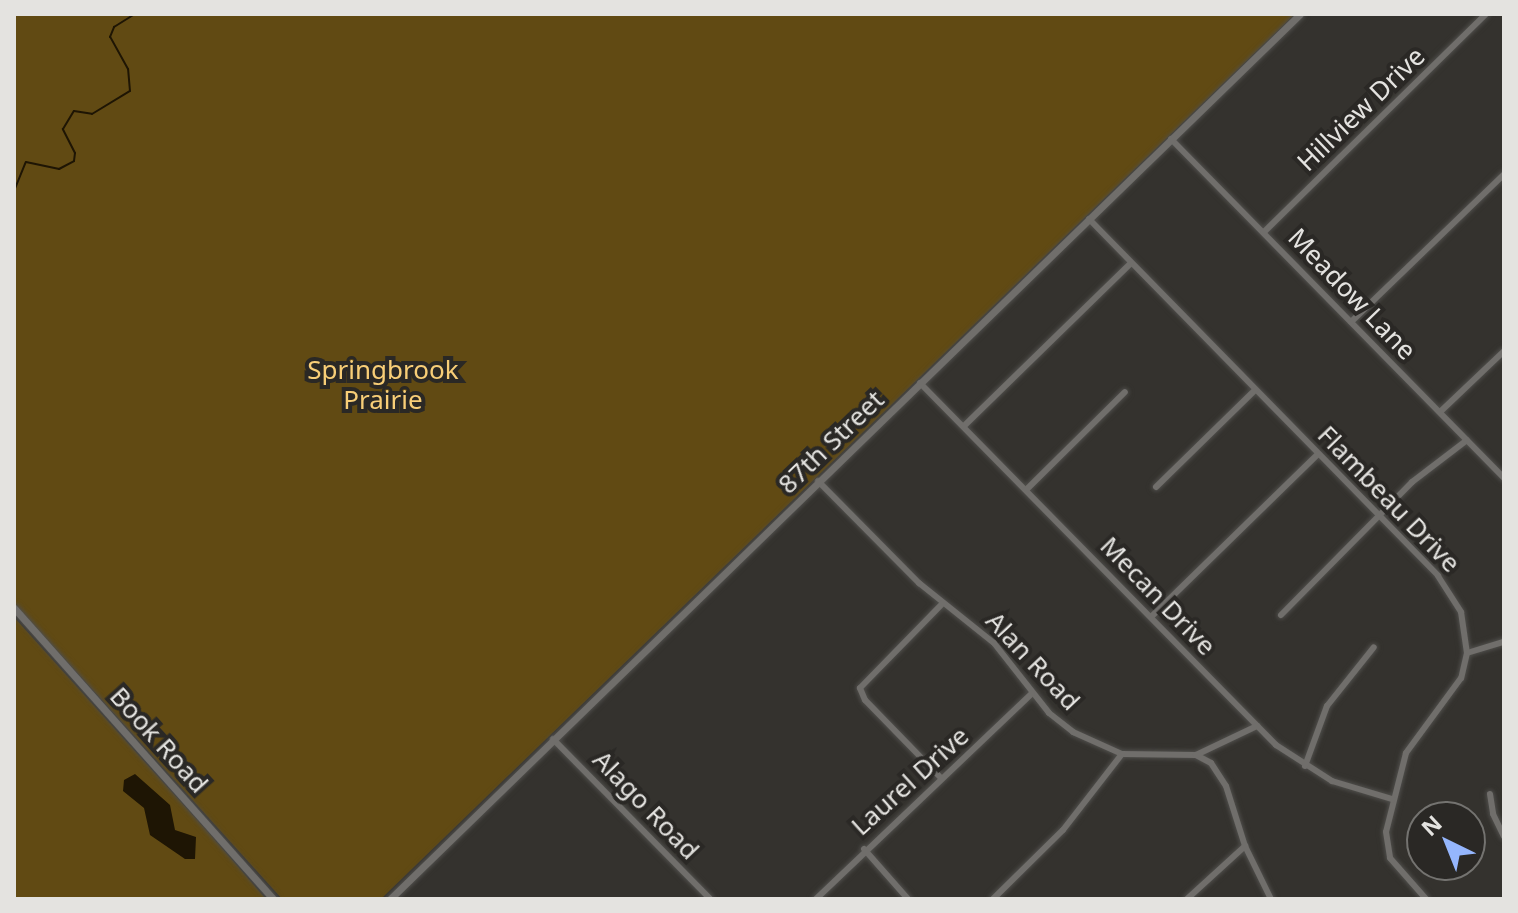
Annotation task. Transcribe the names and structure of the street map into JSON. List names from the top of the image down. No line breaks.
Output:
{"streets":{"street":["Hillview Drive","Meadow Lane","87th Street","Flambeau Drive","Mecan Drive","Alan Road","Book Road","Laurel Drive","Alago Road"]},"crossings":[["Hillview Drive","Meadow Lane"],["Meadow Lane","87th Street"],["87th Street","Flambeau Drive"],["87th Street","Mecan Drive"],["87th Street","Alan Road"],["87th Street","Alago Road"],["Flambeau Drive","Mecan Drive"],["Alan Road","Laurel Drive"]],"parks":["Springbrook Prairie"],"north":"top left"}
